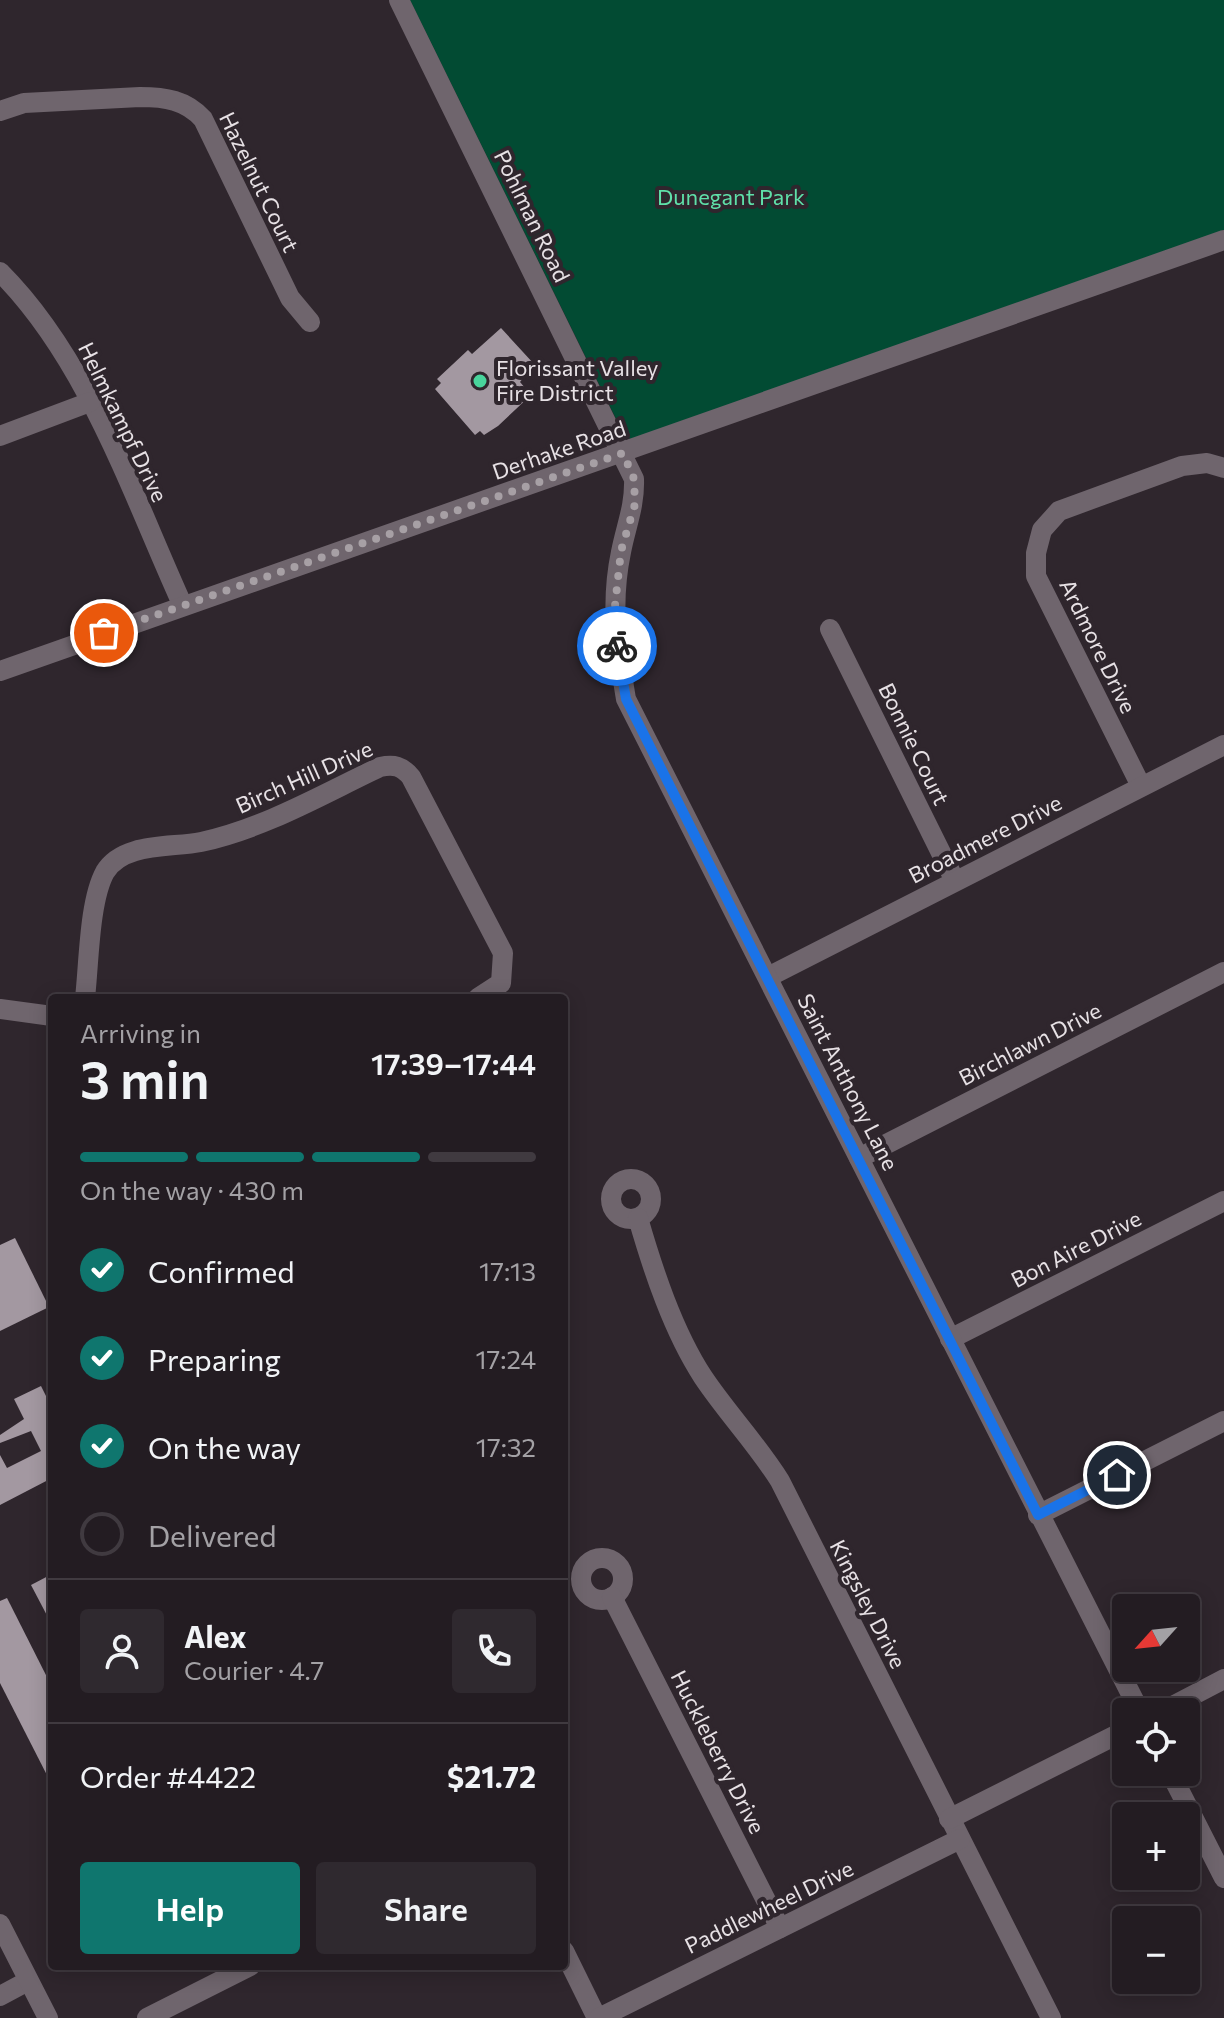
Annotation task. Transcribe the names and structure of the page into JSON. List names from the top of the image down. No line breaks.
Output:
{"streets":{"street":["Hazelnut Court","Pohlman Road","Helmkampf Drive","Derhake Road","Ardmore Drive","Bonnie Court","Birch Hill Drive","Broadmere Drive","Birchlawn Drive","Saint Anthony Lane","Bon Aire Drive","Kingsley Drive","Huckleberry Drive","Paddlewheel Drive"]},"crossings":[["Pohlman Road","Derhake Road"],["Pohlman Road","Saint Anthony Lane"],["Helmkampf Drive","Derhake Road"],["Derhake Road","Saint Anthony Lane"],["Ardmore Drive","Broadmere Drive"],["Bonnie Court","Broadmere Drive"],["Broadmere Drive","Saint Anthony Lane"],["Birchlawn Drive","Saint Anthony Lane"],["Saint Anthony Lane","Bon Aire Drive"],["Kingsley Drive","Paddlewheel Drive"],["Huckleberry Drive","Paddlewheel Drive"]],"parks":["Dunegant Park"],"places":["Florissant Valley Fire District"],"north":"bottom left","page":{"heading":["3 min","Arriving in","17:39–17:44"],"panel":["Alex","Courier · 4.7","Order #4422","$21.72"],"bar":"On the way · 430 m","list":[["Confirmed","17:13"],["Preparing","17:24"],["On the way","17:32"],"Delivered"],"map_buttons":["+","−"],"buttons":["Help","Share"]}}
